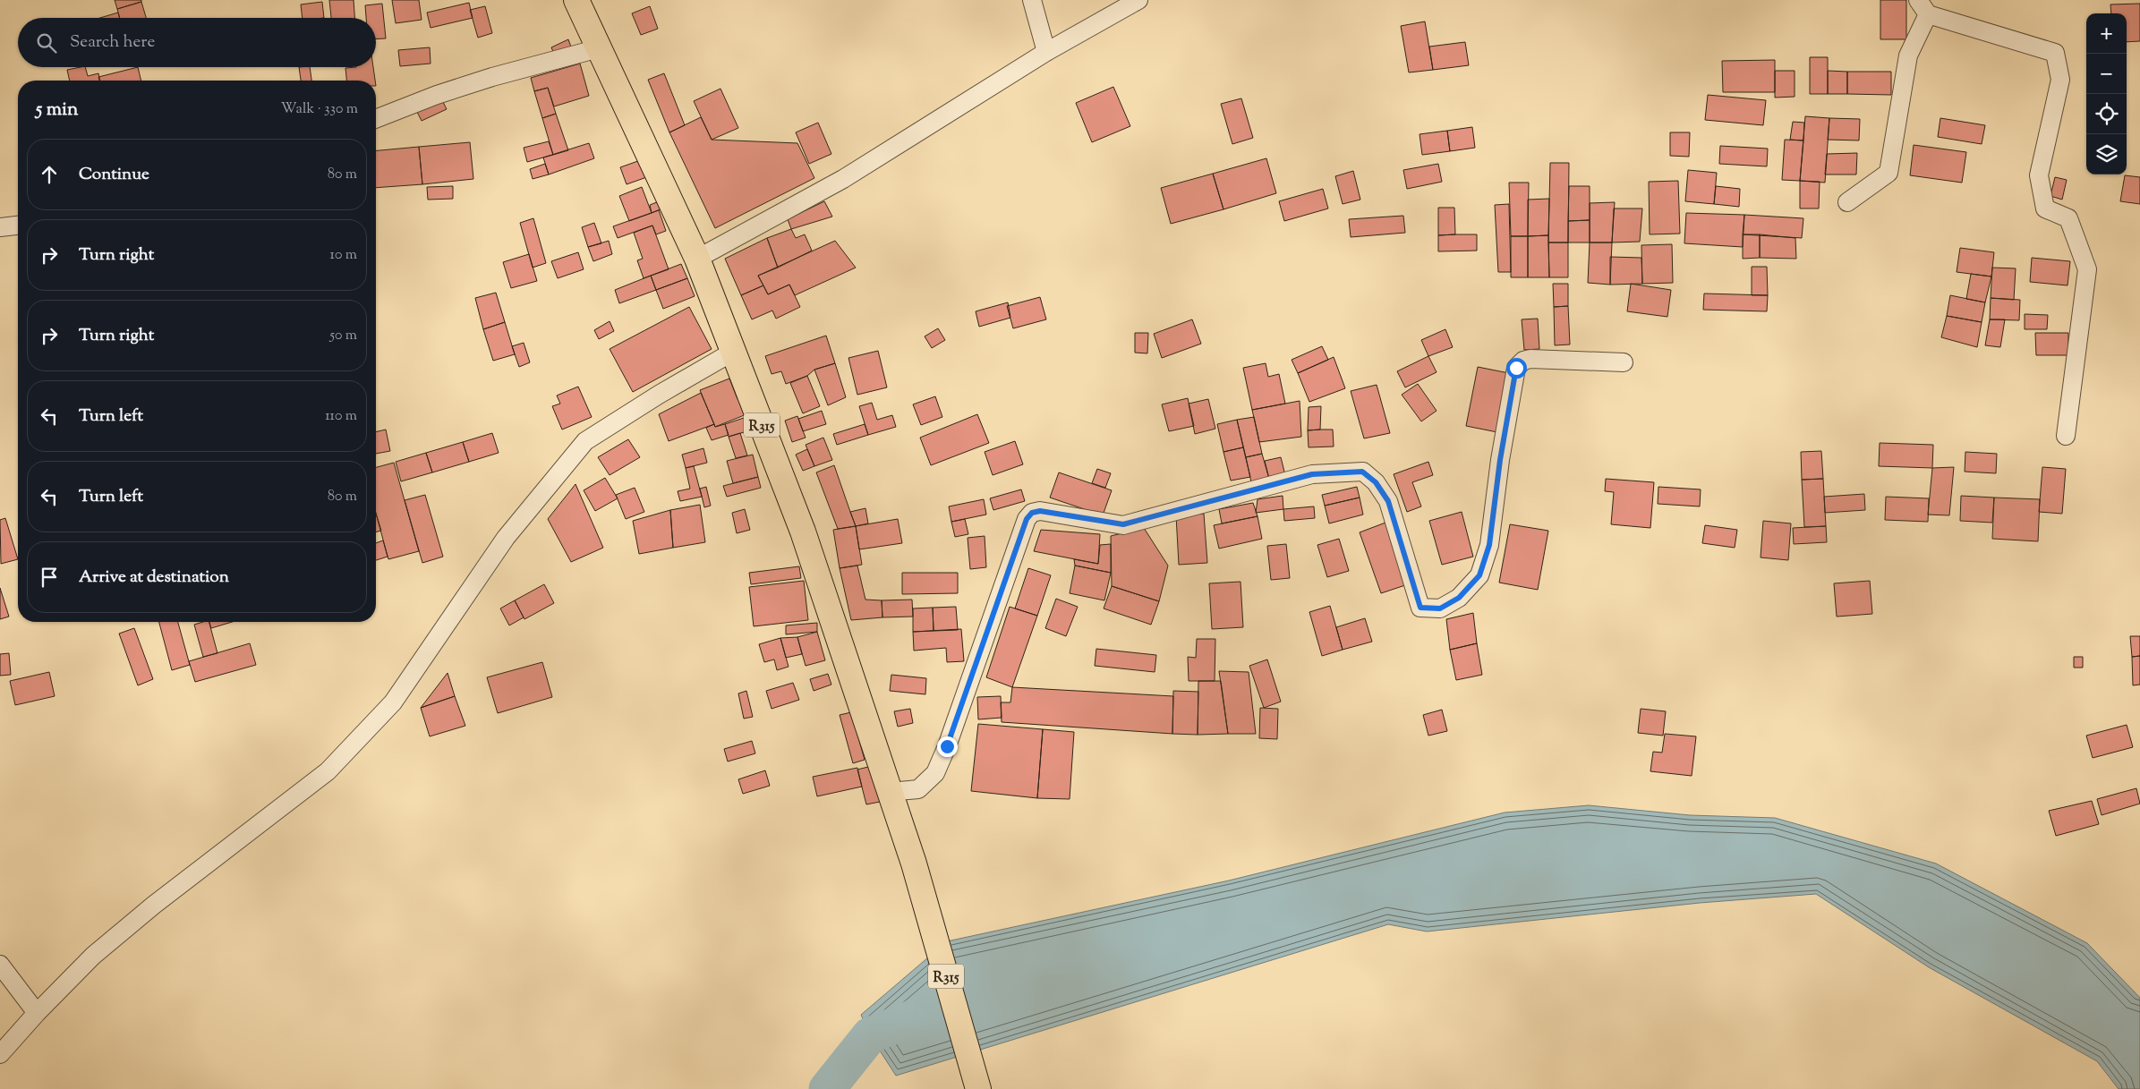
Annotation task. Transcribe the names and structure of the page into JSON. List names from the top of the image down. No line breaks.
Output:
{"streets":{"main road":["R315"]},"page":{"map_buttons":["+","−"],"search":"Search here","heading":["5 min","Walk · 330 m"],"list":[["Continue","80 m"],["Turn right","10 m"],["Turn right","50 m"],["Turn left","110 m"],["Turn left","80 m"],"Arrive at destination"]}}
